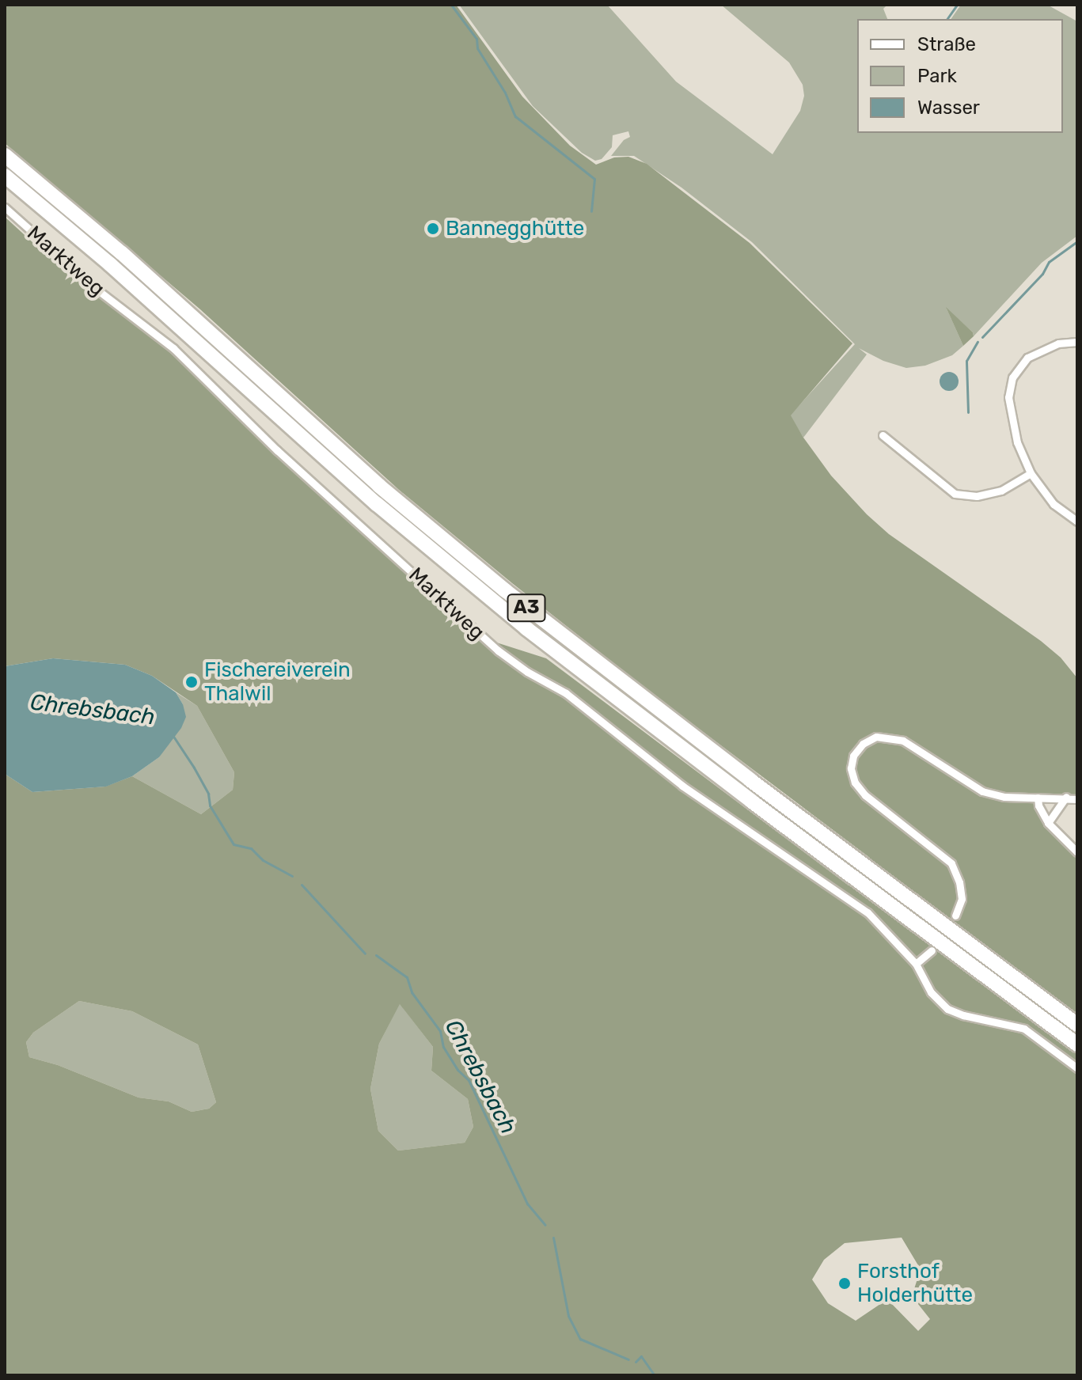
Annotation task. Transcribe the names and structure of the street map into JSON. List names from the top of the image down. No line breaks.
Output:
{"streets":{"highway":["A3"],"street":["Marktweg"]},"water":["Chrebsbach"],"places":["Bannegghütte","Fischereiverein Thalwil","Forsthof Holderhütte"],"legend":["Straße","Park","Wasser"]}
